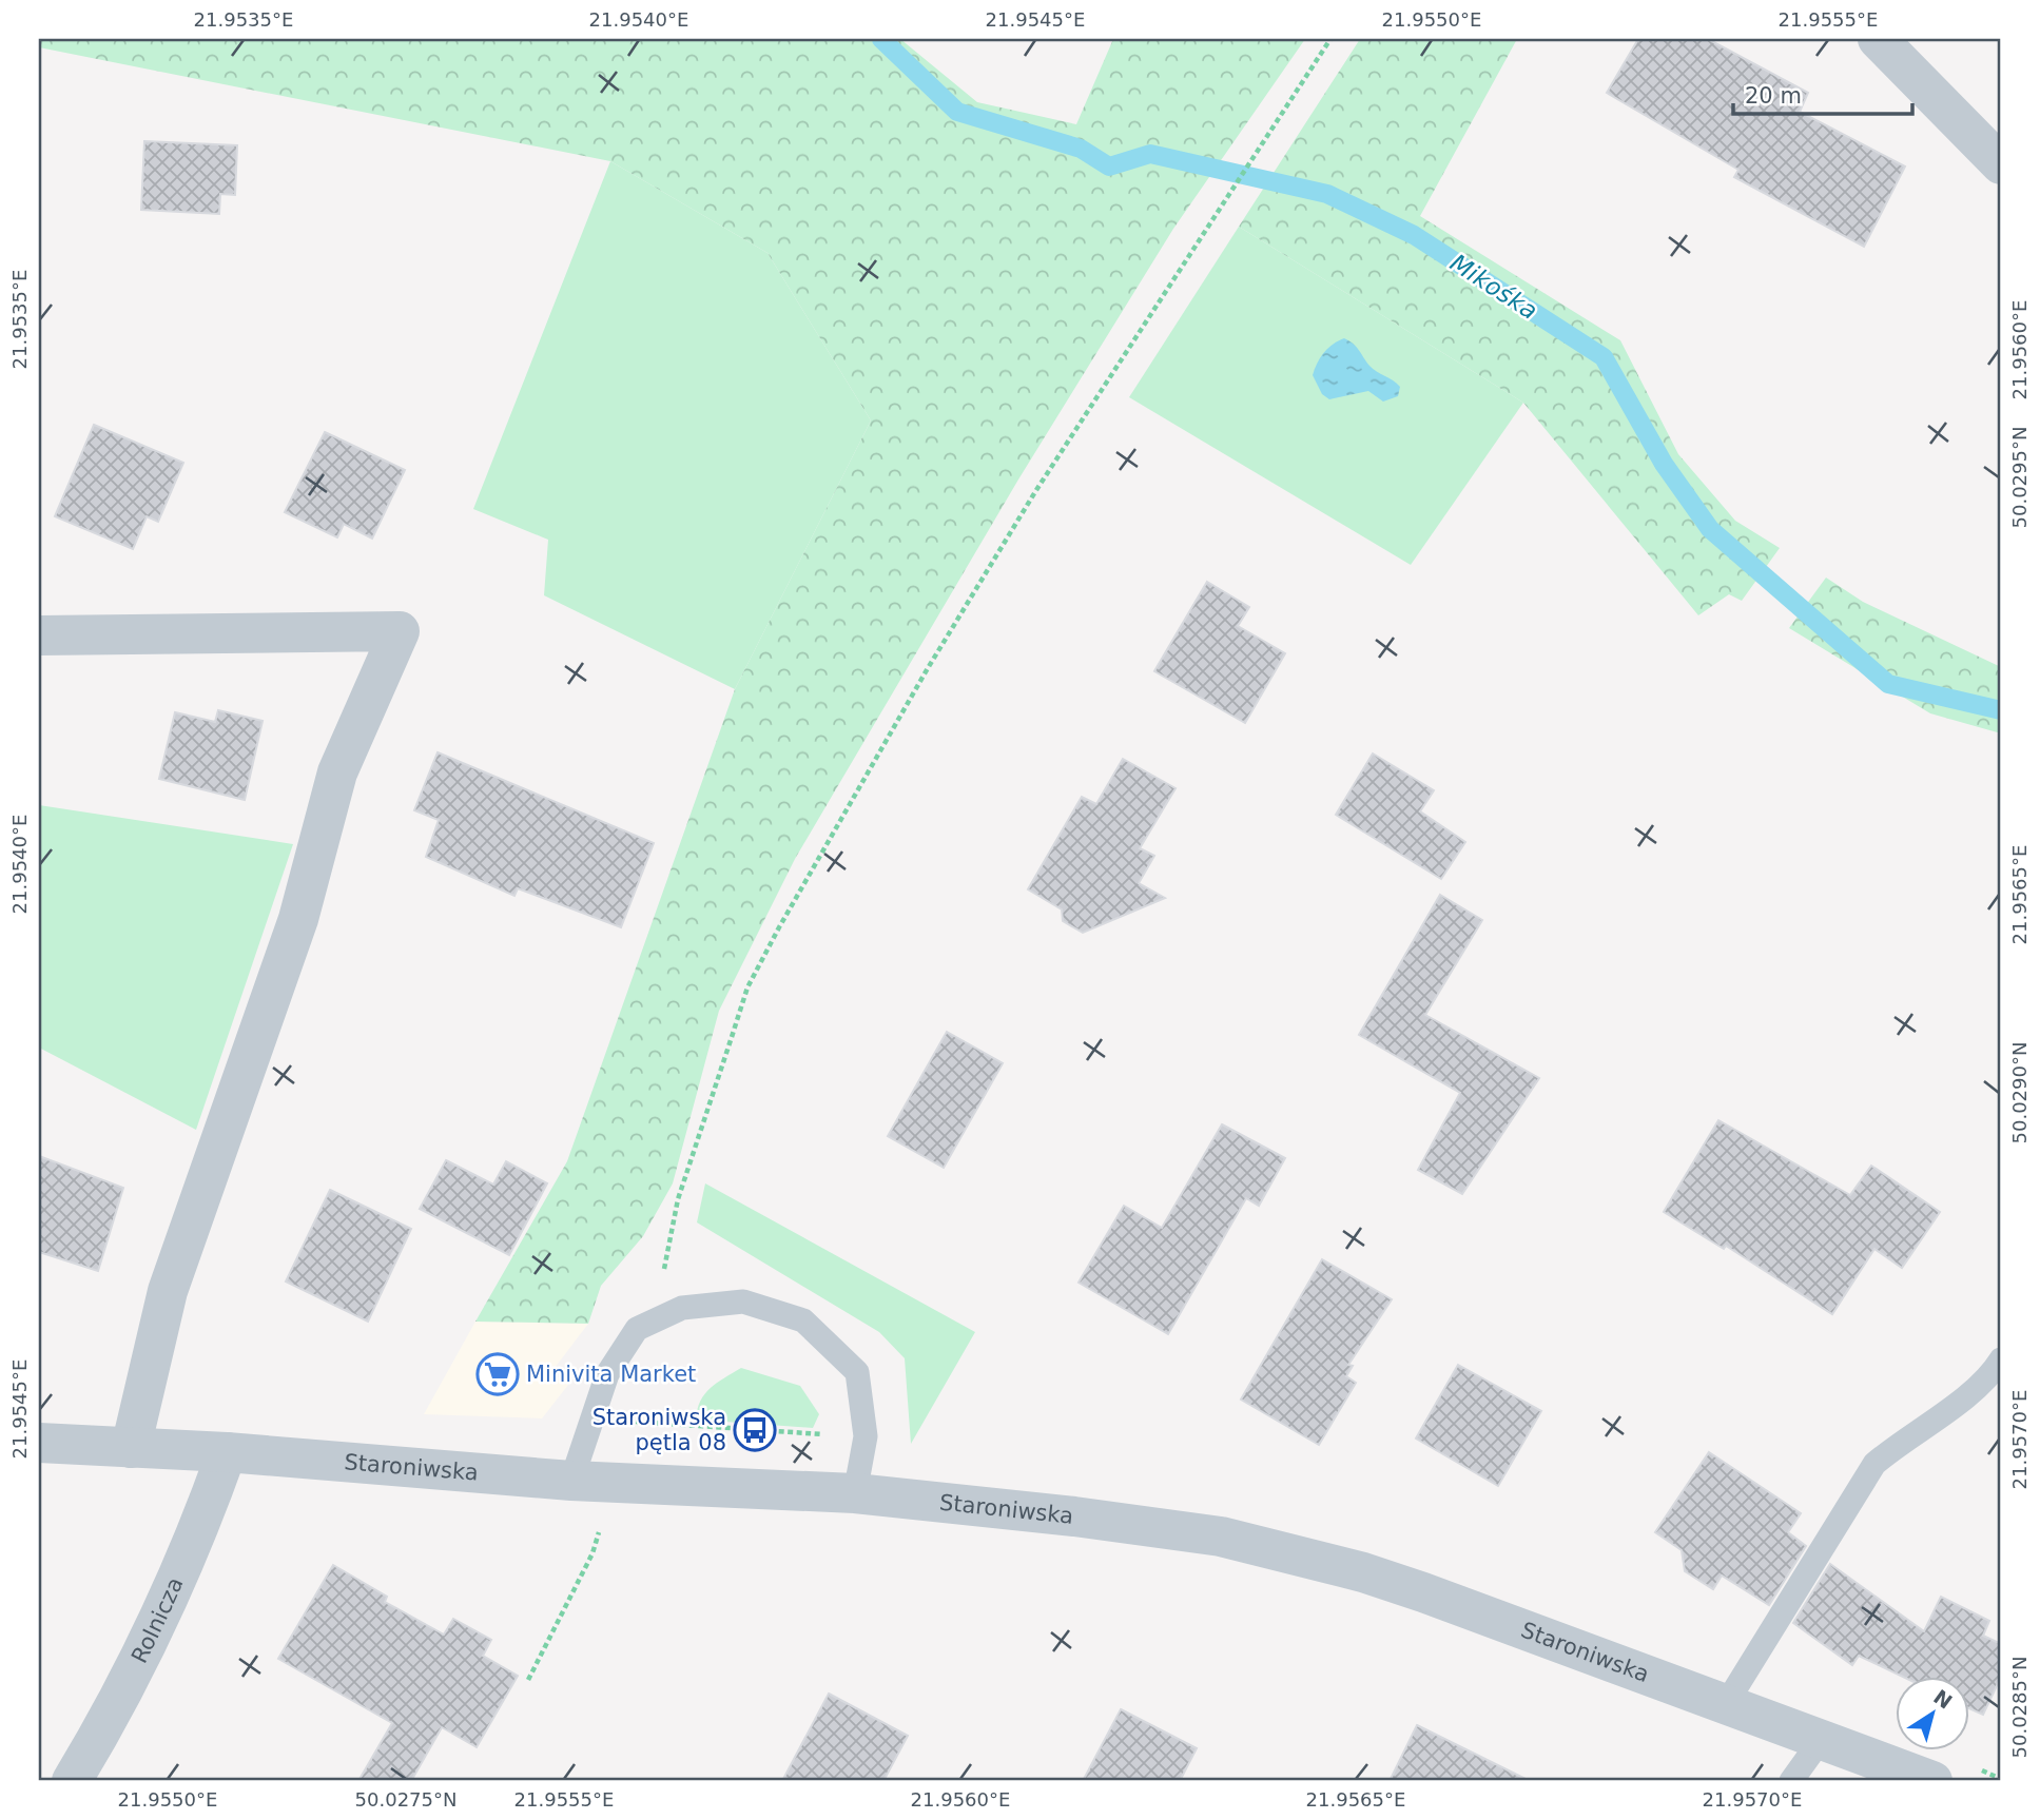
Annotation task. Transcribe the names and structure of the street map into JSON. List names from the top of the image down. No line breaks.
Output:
{"streets":{"street":["Staroniwska","Rolnicza"]},"crossings":[["Staroniwska","Rolnicza"]],"water":["Mikośka"],"places":{"supermarket":["Minivita Market"],"bus stop":["Staroniwska pętla 08"]},"scale_bar":"20 m","north":"top right","coordinates":["21.9535°E","21.9540°E","21.9545°E","21.9550°E","21.9555°E","21.9560°E","50.0295°N","21.9565°E","50.0290°N","21.9570°E","50.0285°N","50.0275°N"]}
